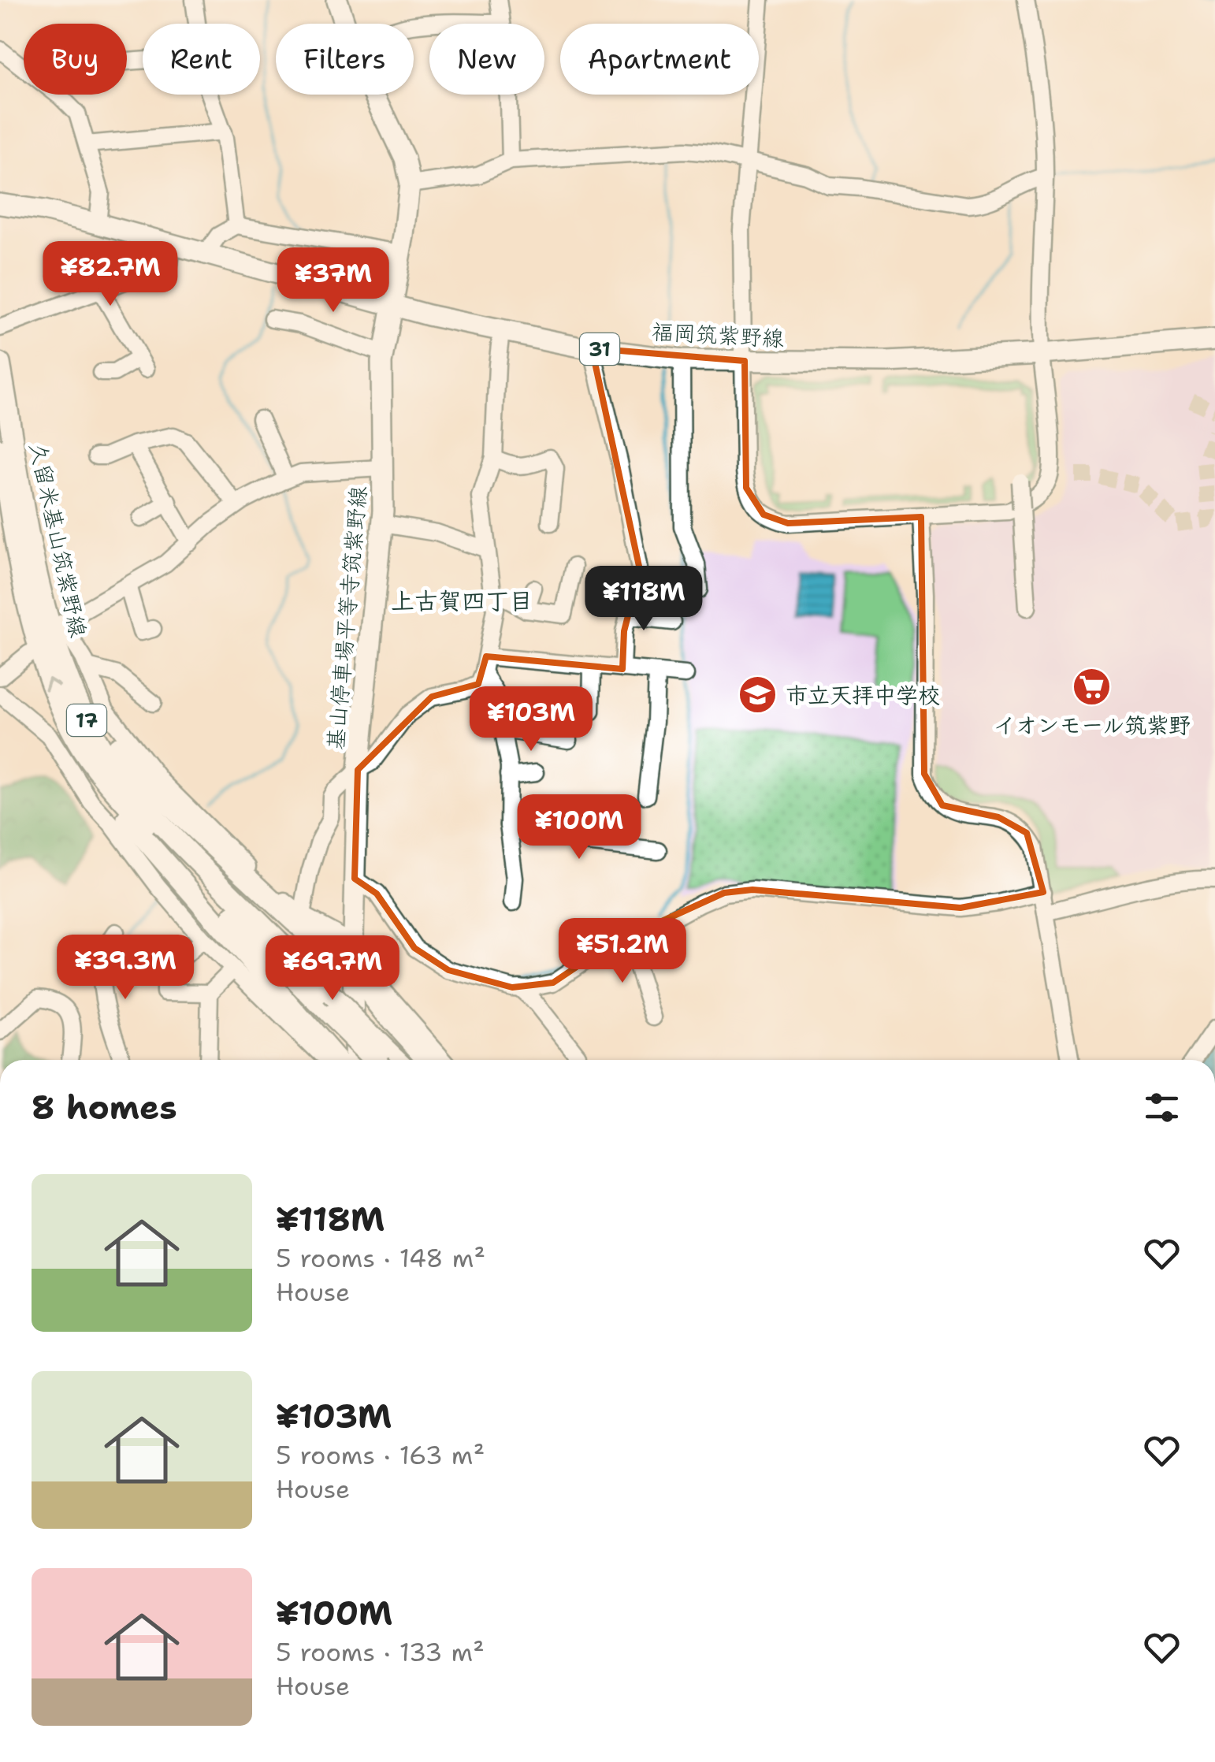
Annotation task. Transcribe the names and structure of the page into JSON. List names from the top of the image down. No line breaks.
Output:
{"streets":{"main road":["福岡筑紫野線","31","久留米基山筑紫野線","基山停車場平等寺筑紫野線","17"]},"crossings":[["福岡筑紫野線","基山停車場平等寺筑紫野線"]],"districts":["上古賀四丁目"],"places":{"supermarket":["イオンモール筑紫野"],"school or university":["市立天拝中学校"]},"page":{"chip":["Buy","Rent","Filters","New","Apartment"],"price":["¥82.7M","¥37M","¥118M","¥103M","¥100M","¥51.2M","¥39.3M","¥69.7M"],"heading":"8 homes","list":[{"name":"¥118M","note":"5 rooms · 148 m² · House"},{"name":"¥103M","note":"5 rooms · 163 m² · House"},{"name":"¥100M","note":"5 rooms · 133 m² · House"}]}}
